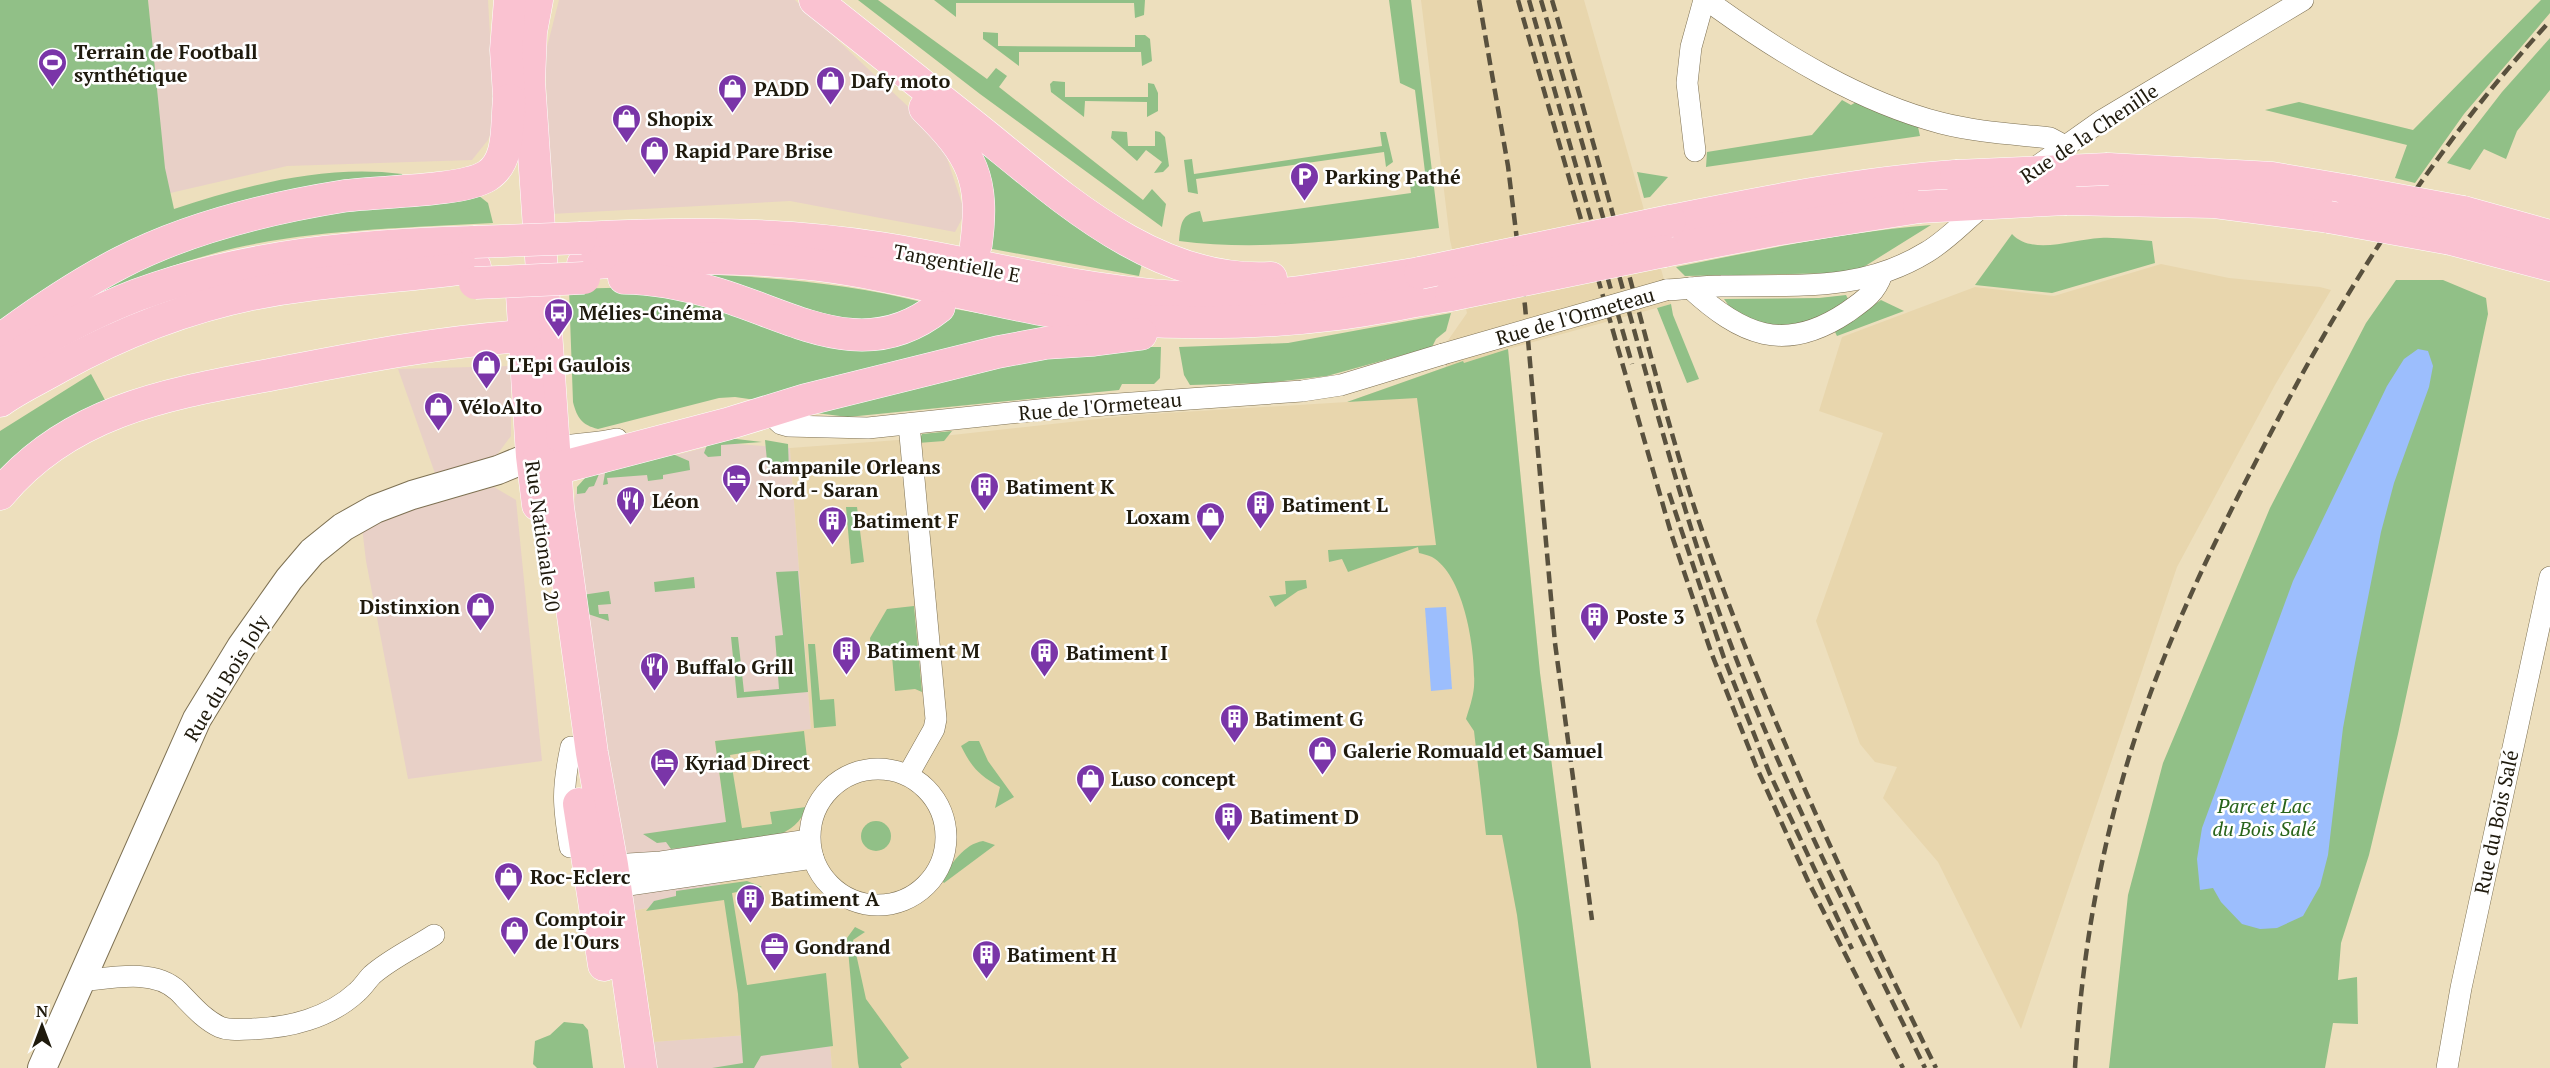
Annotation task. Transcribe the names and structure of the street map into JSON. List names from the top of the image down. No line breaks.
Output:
{"streets":{"main road":["Rue Nationale 20"],"street":["Rue de la Chenille","Rue de l'Ormeteau","Rue du Bois Joly","Rue du Bois Salé"]},"crossings":[["Rue de la Chenille","Rue de l'Ormeteau"],["Rue Nationale 20","Rue du Bois Joly"]],"parks":["Parc et Lac du Bois Salé"],"places":{"sports":["Terrain de Football synthétique"],"shop":["Dafy moto","PADD","Shopix","Rapid Pare Brise","L'Epi Gaulois","VéloAlto","Loxam","Distinxion","Galerie Romuald et Samuel","Luso concept","Roc-Eclerc","Comptoir de l'Ours"],"parking":["Parking Pathé"],"bus stop":["Mélies-Cinéma"],"hotel":["Campanile Orleans Nord - Saran","Kyriad Direct"],"building":["Batiment K","Batiment L","Batiment F","Poste 3","Batiment M","Batiment I","Batiment G","Batiment D","Batiment A","Batiment H"],"restaurant":["Léon","Buffalo Grill"],"office":["Gondrand"]},"north":"top"}
